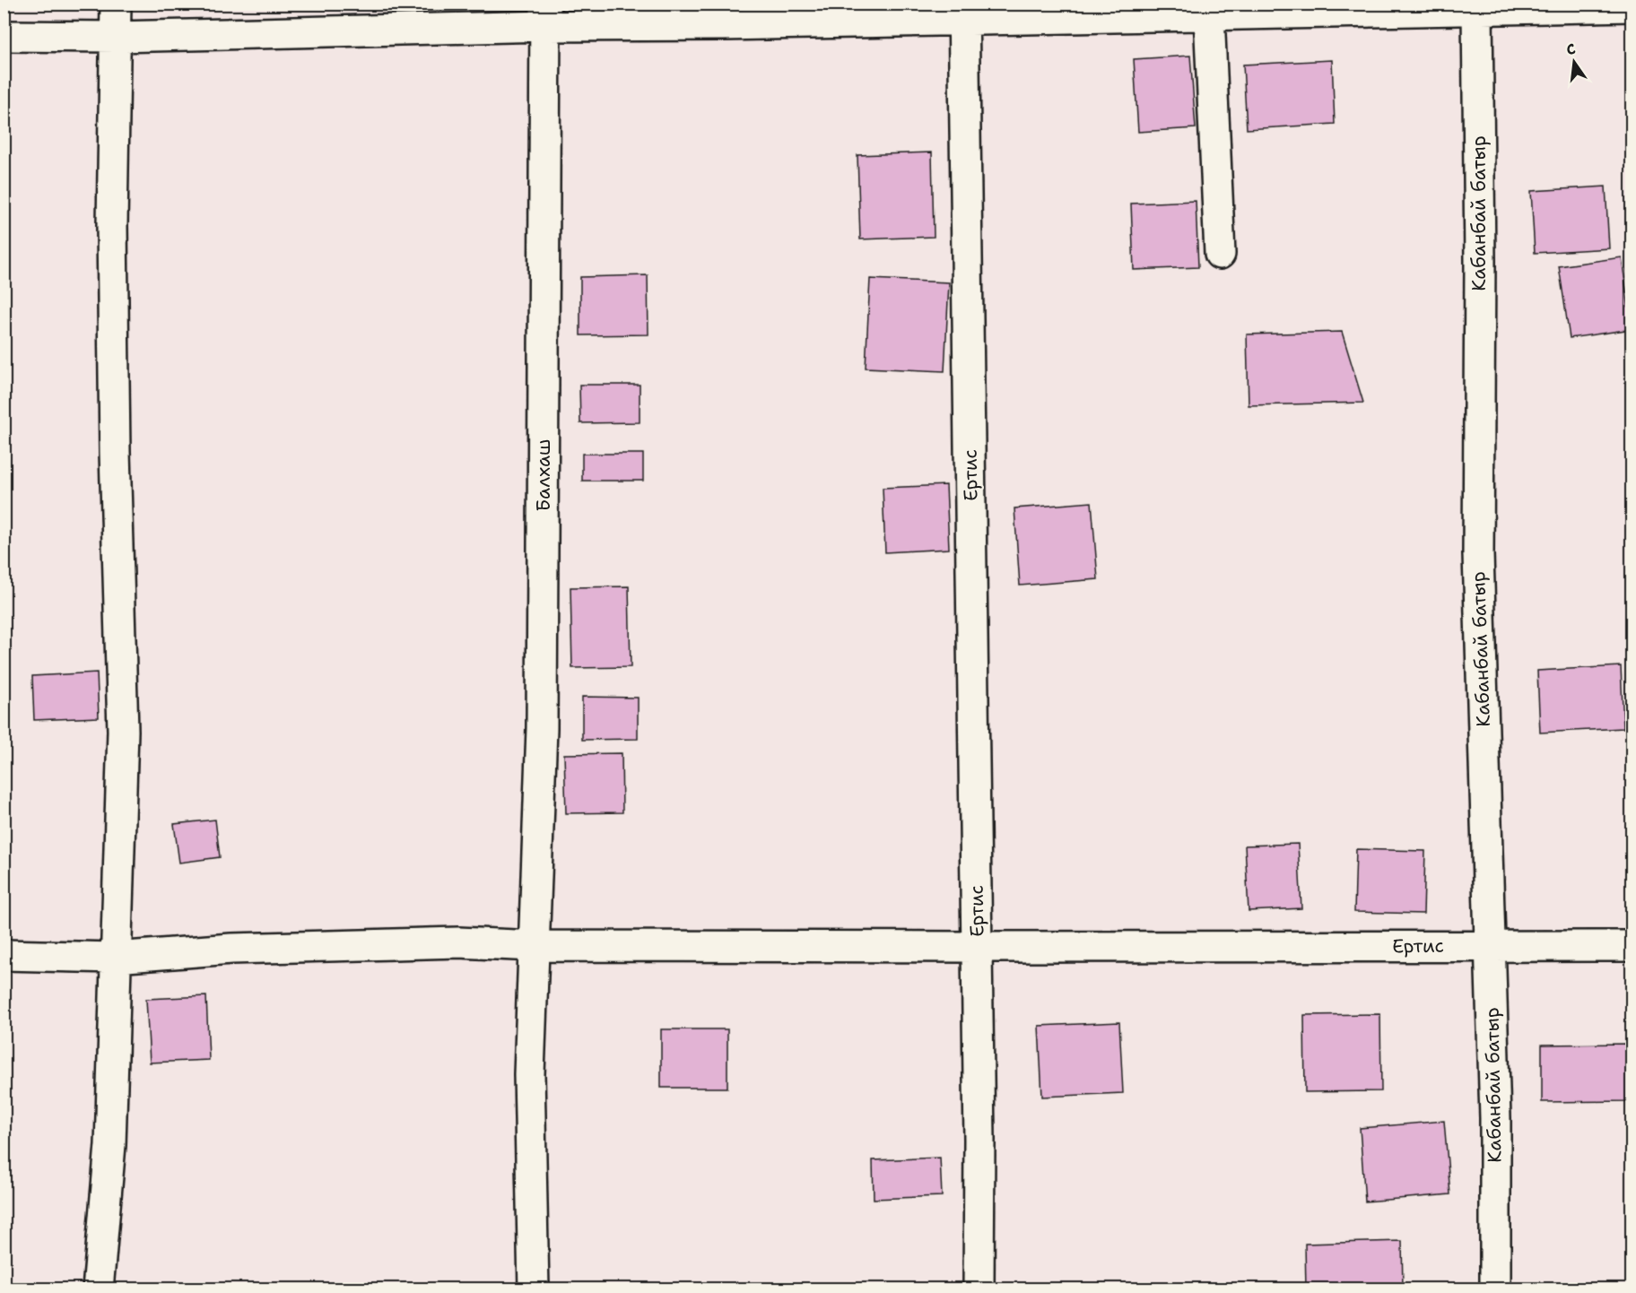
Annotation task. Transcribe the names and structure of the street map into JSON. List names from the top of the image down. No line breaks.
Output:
{"streets":{"street":["Кабанбай батыр","Балхаш","Ертис"]},"crossings":[["Кабанбай батыр","Ертис"]],"north":"top"}
